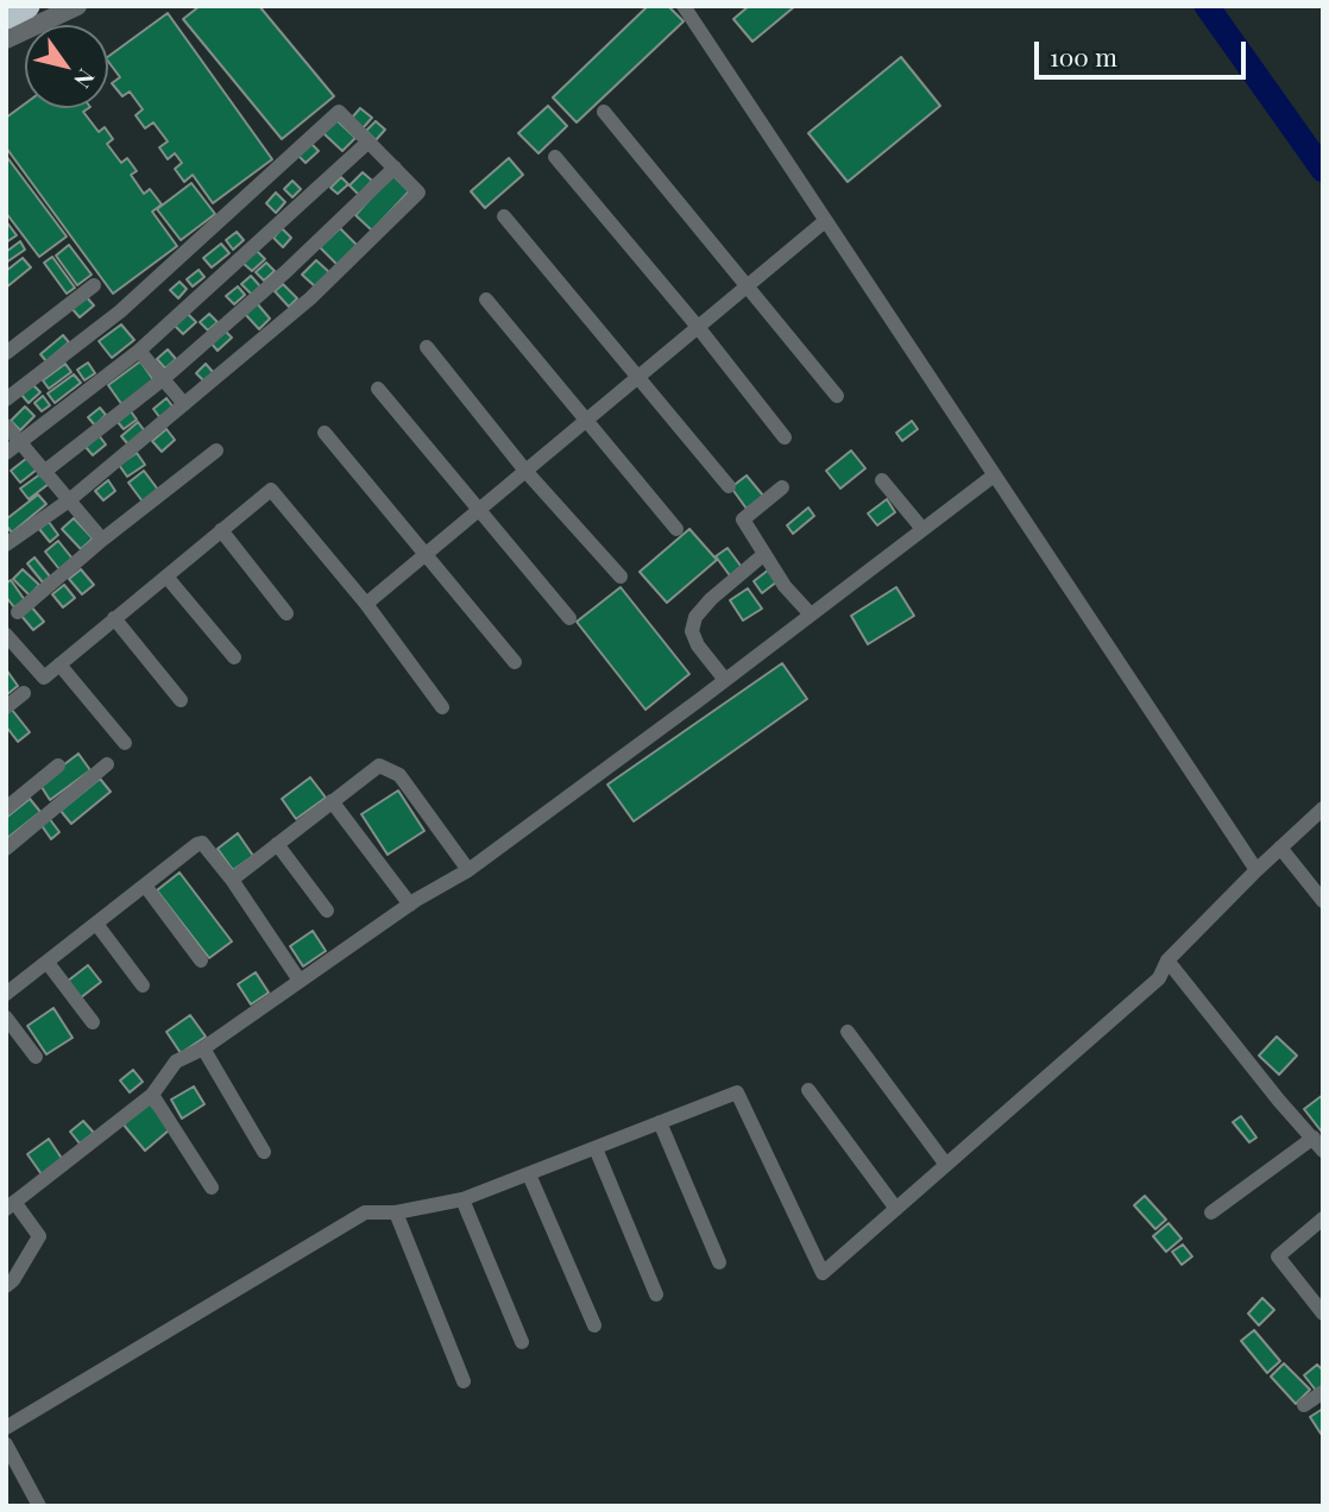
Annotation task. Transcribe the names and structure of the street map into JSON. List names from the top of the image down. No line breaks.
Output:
{"scale_bar":"100 m","north":"bottom right"}
